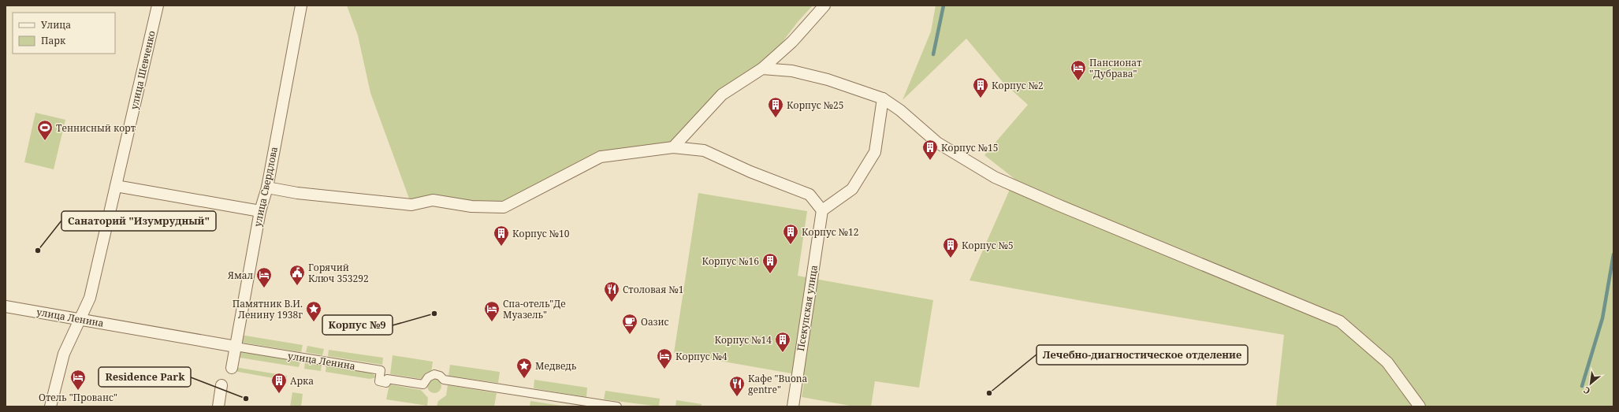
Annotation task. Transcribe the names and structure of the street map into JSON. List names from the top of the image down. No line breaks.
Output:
{"streets":{"street":["улица Шевченко","улица Свердлова","Псекупская улица","улица Ленина"]},"crossings":[["улица Шевченко","улица Ленина"],["улица Свердлова","улица Ленина"]],"places":{"hotel":["Пансионат \"Дубрава\"","Ямал","Спа-отель\"Де Муазель\"","Корпус №4","Отель \"Прованс\""],"building":["Корпус №2","Корпус №25","Корпус №15","Корпус №12","Корпус №10","Корпус №5","Корпус №16","Корпус №14","Арка"],"sports":["Теннисный корт"],"other":["Санаторий \"Изумрудный\"","Корпус №9","Лечебно-диагностическое отделение","Residence Park"],"public building":["Горячий Ключ 353292"],"restaurant":["Столовая №1","Кафе \"Buona gentre\""],"place":["Памятник В.И. Ленину 1938г","Медведь"],"cafe":["Оазис"]},"legend":["Улица","Парк"],"north":"bottom left"}
